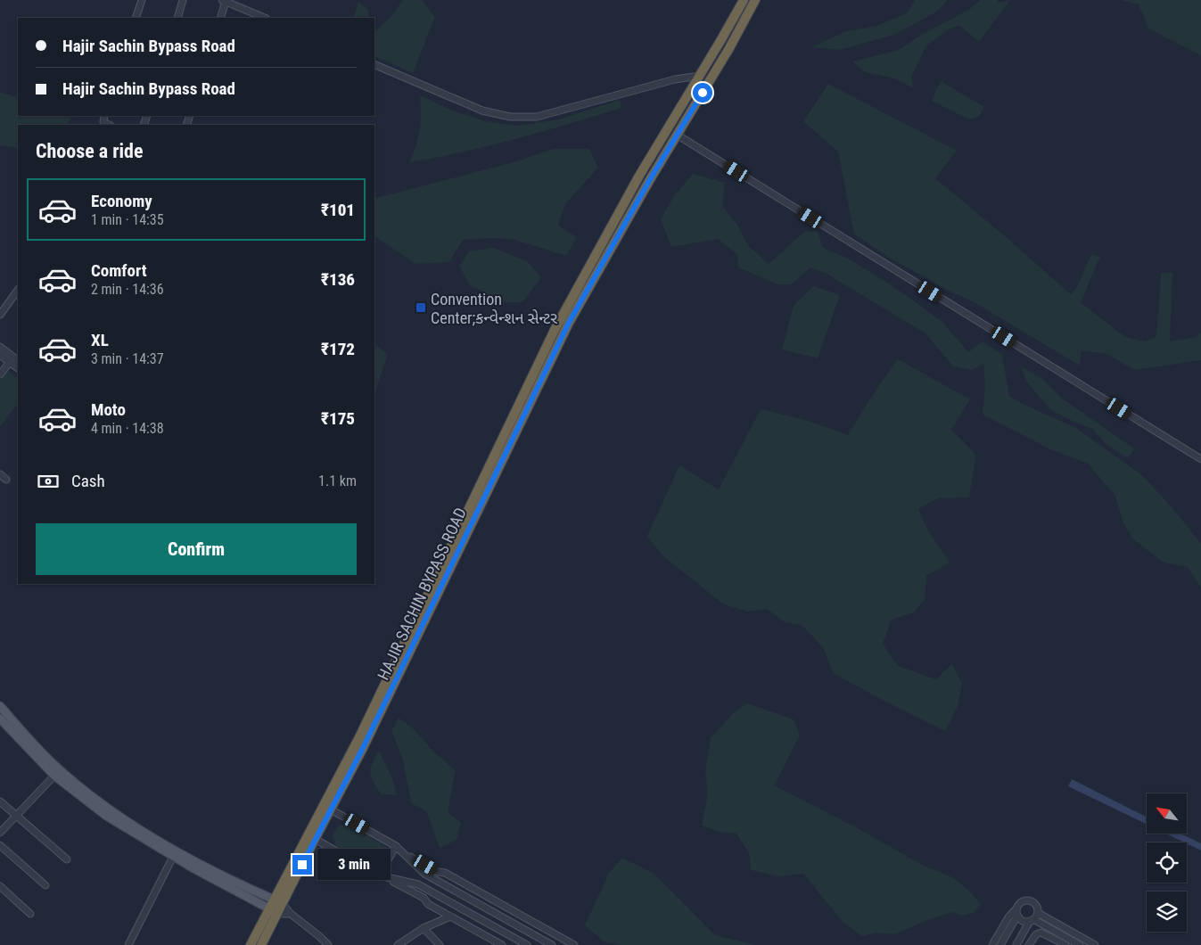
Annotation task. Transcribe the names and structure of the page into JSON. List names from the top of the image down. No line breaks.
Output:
{"streets":{"highway":["HAJIR SACHIN BYPASS ROAD"]},"places":{"transit":["Convention Center;કન્વેન્શન સેન્ટર"]},"north":"top left","page":{"banner":["Hajir Sachin Bypass Road","Hajir Sachin Bypass Road"],"heading":"Choose a ride","list":[{"name":"Economy","note":"1 min · 14:35","value":"₹101"},{"name":"Comfort","note":"2 min · 14:36","value":"₹136"},{"name":"XL","note":"3 min · 14:37","value":"₹172"},{"name":"Moto","note":"4 min · 14:38","value":"₹175"}],"pay":["Cash","1.1 km"],"buttons":"Confirm","bubble":"3 min"}}
